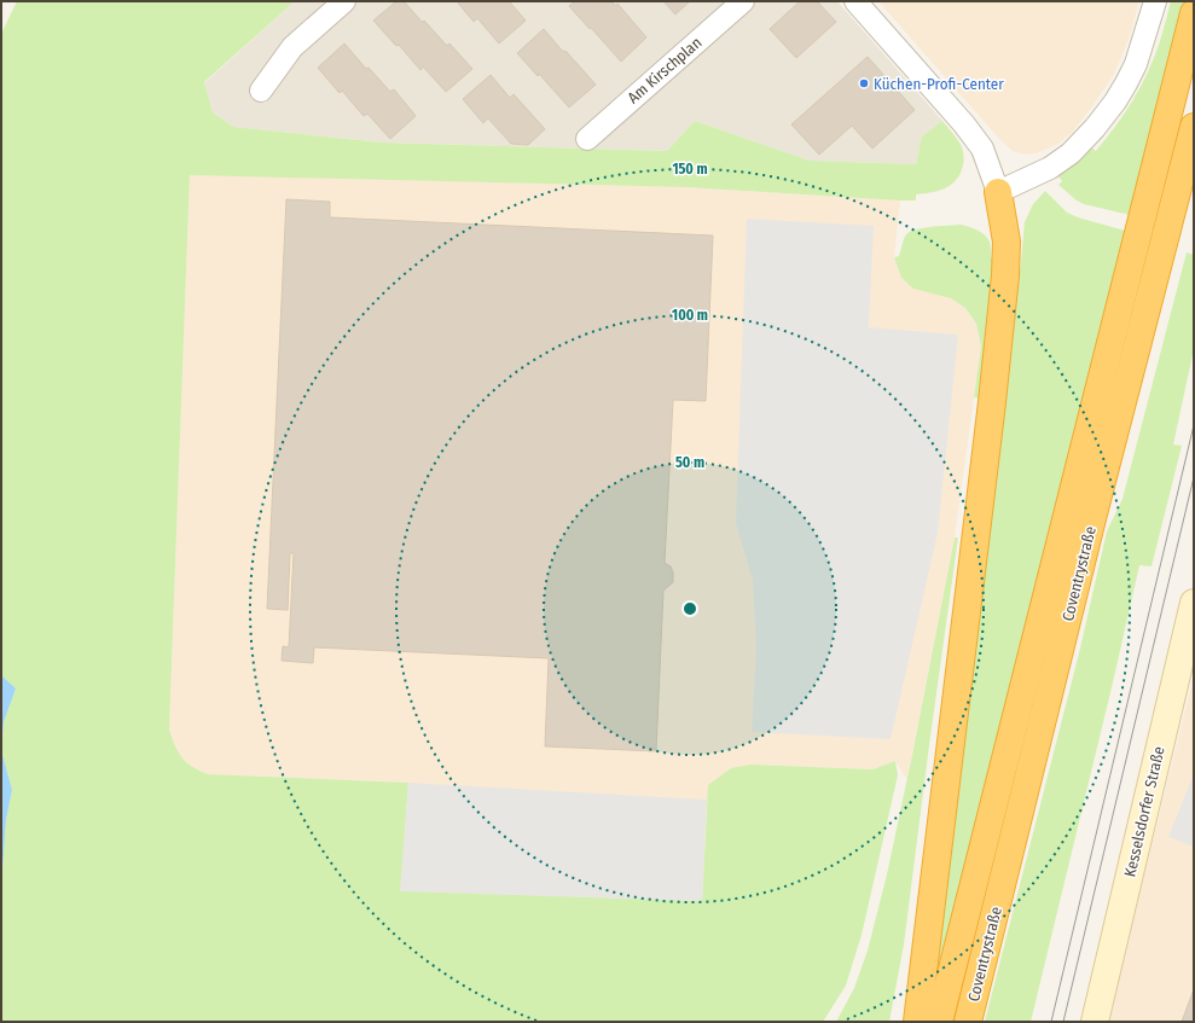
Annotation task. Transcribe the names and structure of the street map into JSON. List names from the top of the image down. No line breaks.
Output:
{"streets":{"highway":["Coventrystraße"],"street":["Am Kirschplan","Kesselsdorfer Straße"]},"places":["Küchen-Profi-Center"],"rings":["150 m","100 m","50 m"]}
